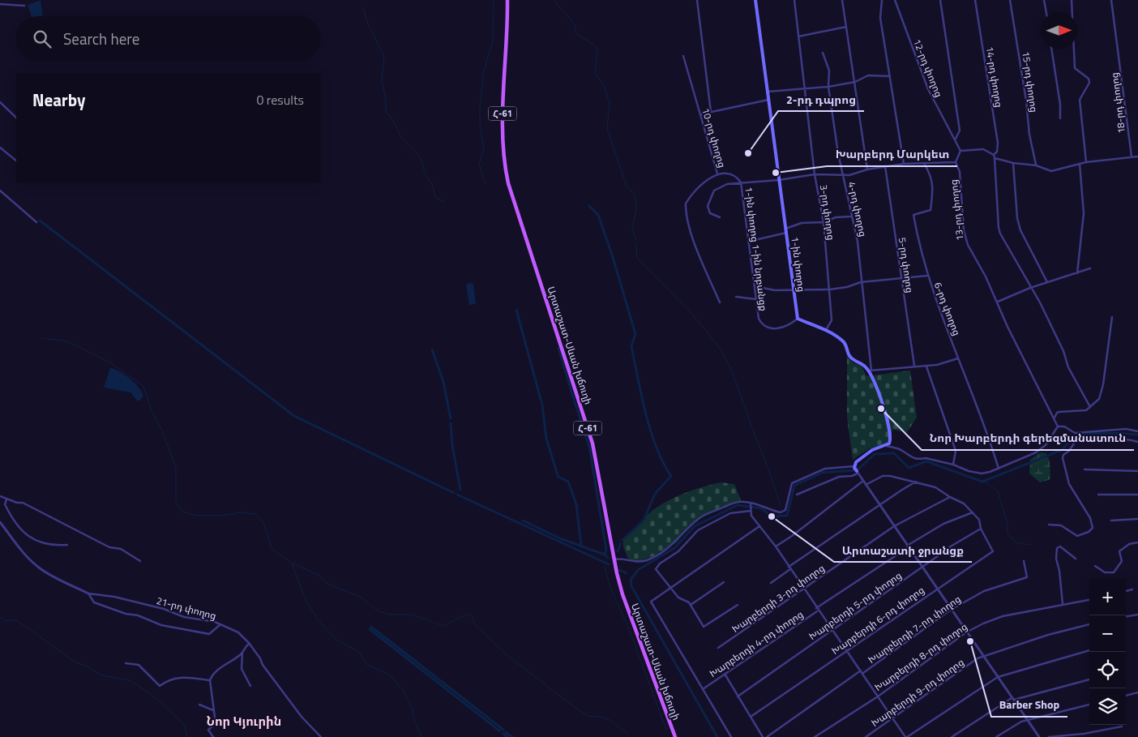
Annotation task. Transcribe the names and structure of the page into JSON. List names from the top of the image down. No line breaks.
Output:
{"streets":{"main road":["Հ-61","1-ին փողոց","Արտաշատ-Սևան խճուղի"],"street":["12-րդ փողոց","14-րդ փողոց","15-րդ փողոց","18-րդ փողոց","10-րդ փողոց","4-րդ փողոց","13-րդ փողոց","3-րդ փողոց","1-ին փողոց 1-ին նրբանցք","5-րդ փողոց","6-րդ փողոց","Խարբերդի 3-րդ փողոց","Խարբերդի 5-րդ փողոց","21-րդ փողոց","Խարբերդի 6-րդ փողոց","Խարբերդի 7-րդ փողոց","Խարբերդի 4-րդ փողոց","Խարբերդի 8-րդ փողոց","Խարբերդի 9-րդ փողոց"]},"crossings":[["1-ին փողոց 1-ին նրբանցք","1-ին փողոց"],["Խարբերդի 5-րդ փողոց","Խարբերդի 6-րդ փողոց"]],"districts":["Նոր Կյուրին"],"places":["2-րդ դպրոց","Խարբերդ Մարկետ","Նոր Խարբերդի գերեզմանատուն","Արտաշատի ջրանցք","Barber Shop"],"north":"right","page":{"search":"Search here","heading":["Nearby","0 results"],"map_buttons":["+","−"]}}
